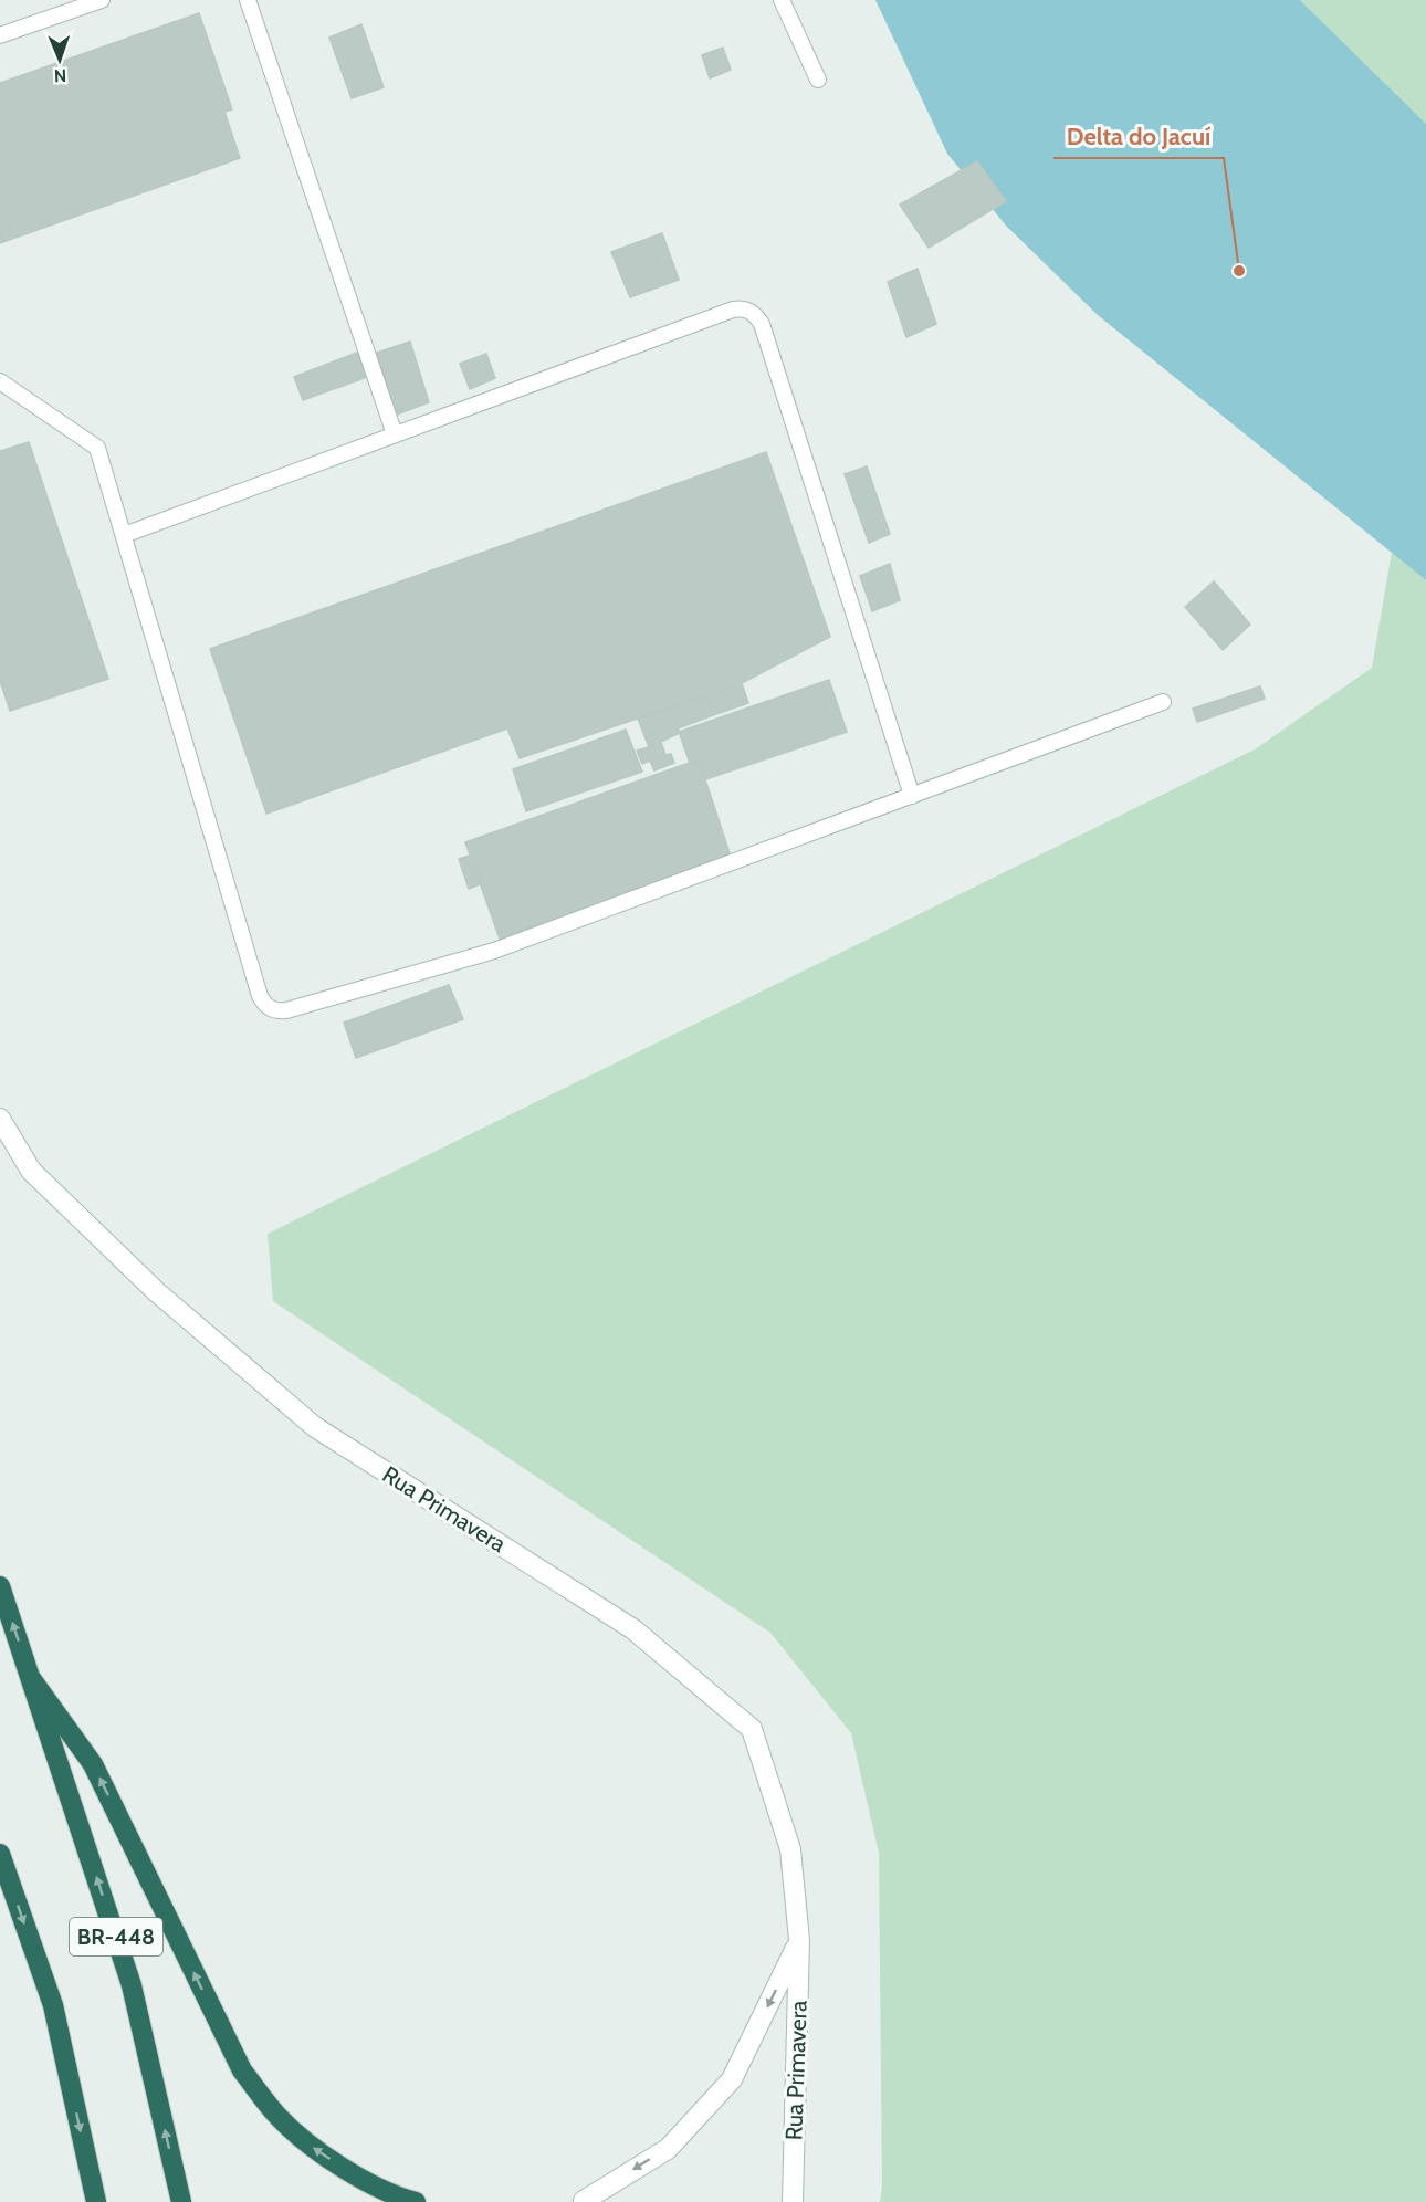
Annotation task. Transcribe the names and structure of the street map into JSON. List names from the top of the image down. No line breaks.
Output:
{"streets":{"highway":["BR-448"],"main road":["Rua Primavera"]},"places":["Delta do Jacuí"],"north":"bottom"}
